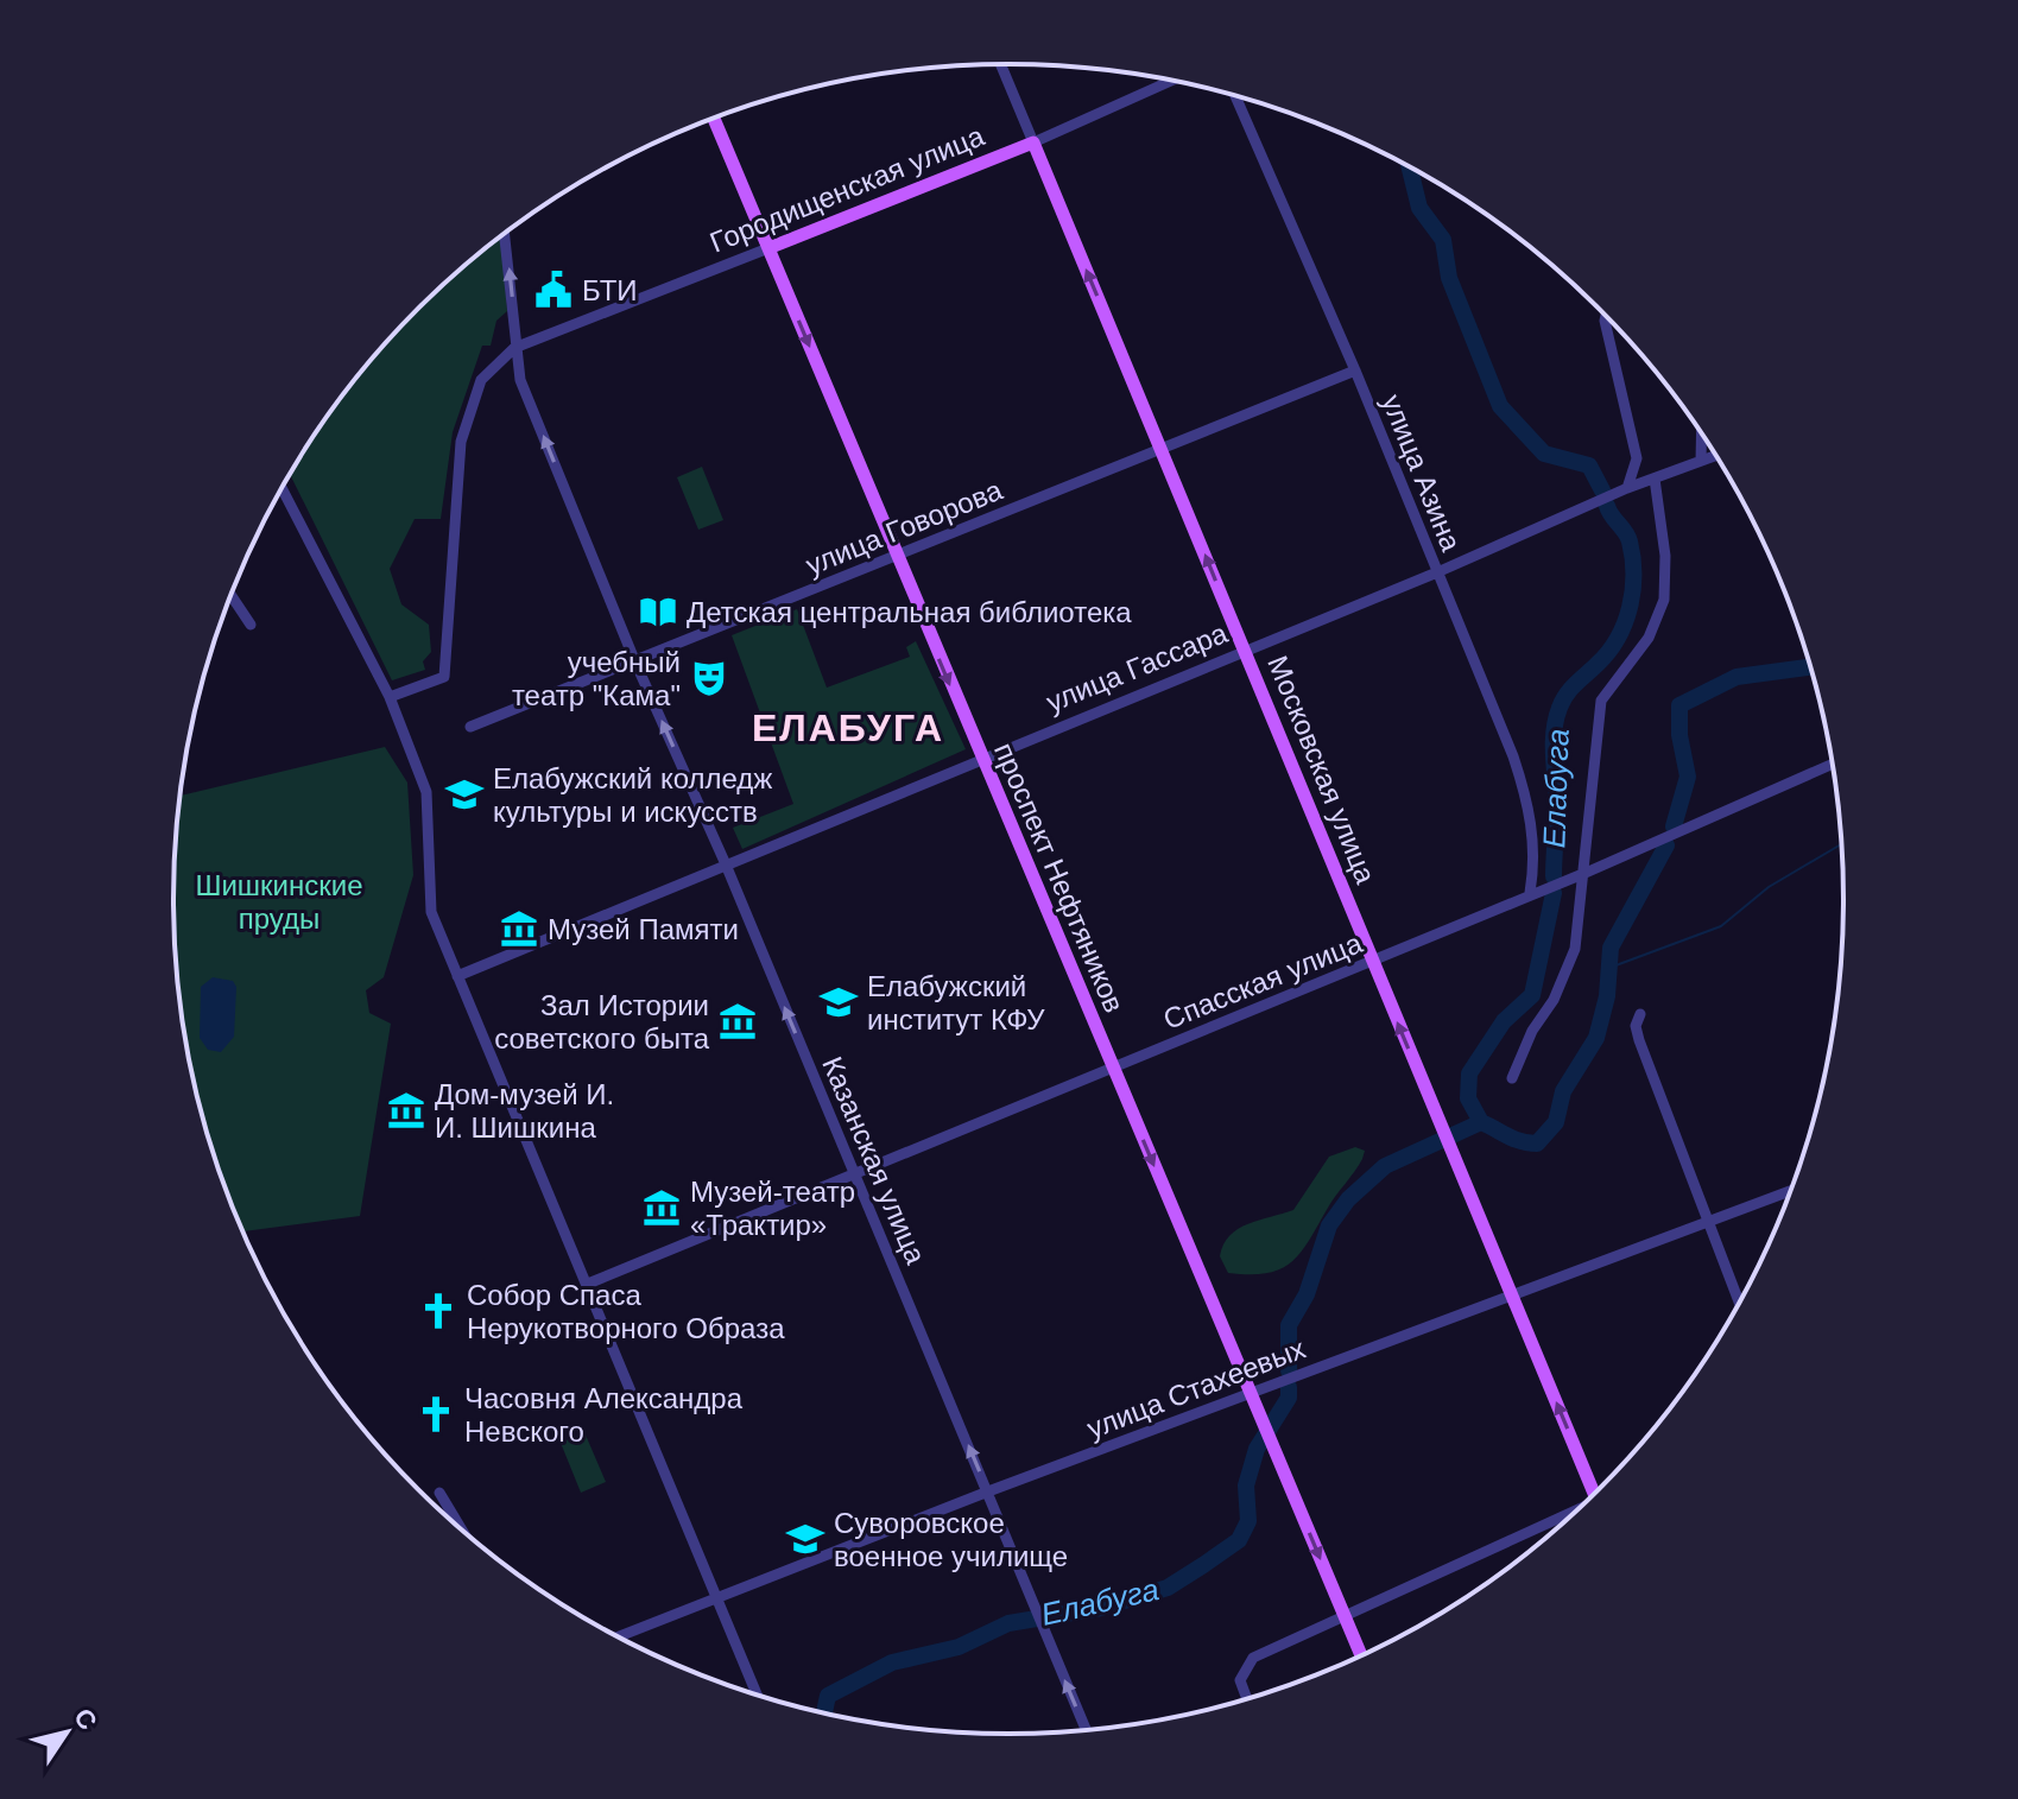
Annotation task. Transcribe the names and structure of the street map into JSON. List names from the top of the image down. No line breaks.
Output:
{"streets":{"main road":["Городищенская улица","Московская улица","проспект Нефтяников"],"street":["улица Азина","улица Говорова","улица Гассара","Спасская улица","Казанская улица","улица Стахеевых"]},"crossings":[["Городищенская улица","Московская улица"],["Городищенская улица","проспект Нефтяников"],["Городищенская улица","Казанская улица"],["улица Азина","улица Говорова"],["улица Азина","улица Гассара"],["улица Азина","Спасская улица"],["улица Говорова","Московская улица"],["улица Говорова","проспект Нефтяников"],["улица Говорова","Казанская улица"],["улица Гассара","Московская улица"],["улица Гассара","проспект Нефтяников"],["улица Гассара","Казанская улица"],["Московская улица","Спасская улица"],["Московская улица","улица Стахеевых"],["проспект Нефтяников","Спасская улица"],["проспект Нефтяников","улица Стахеевых"],["Спасская улица","Казанская улица"],["Казанская улица","улица Стахеевых"]],"one_way":["Московская улица","проспект Нефтяников","Казанская улица"],"districts":["ЕЛАБУГА"],"water":["Елабуга"],"parks":["Шишкинские пруды"],"places":{"public building":["БТИ"],"library":["Детская центральная библиотека"],"theatre":["учебный театр \"Кама\""],"school or university":["Елабужский колледж культуры и искусств","Елабужский институт КФУ","Суворовское военное училище"],"museum":["Музей Памяти","Зал Истории советского быта","Дом-музей И. И. Шишкина","Музей-театр «Трактир»"],"church":["Собор Спаса Нерукотворного Образа","Часовня Александра Невского"]},"north":"top right"}
